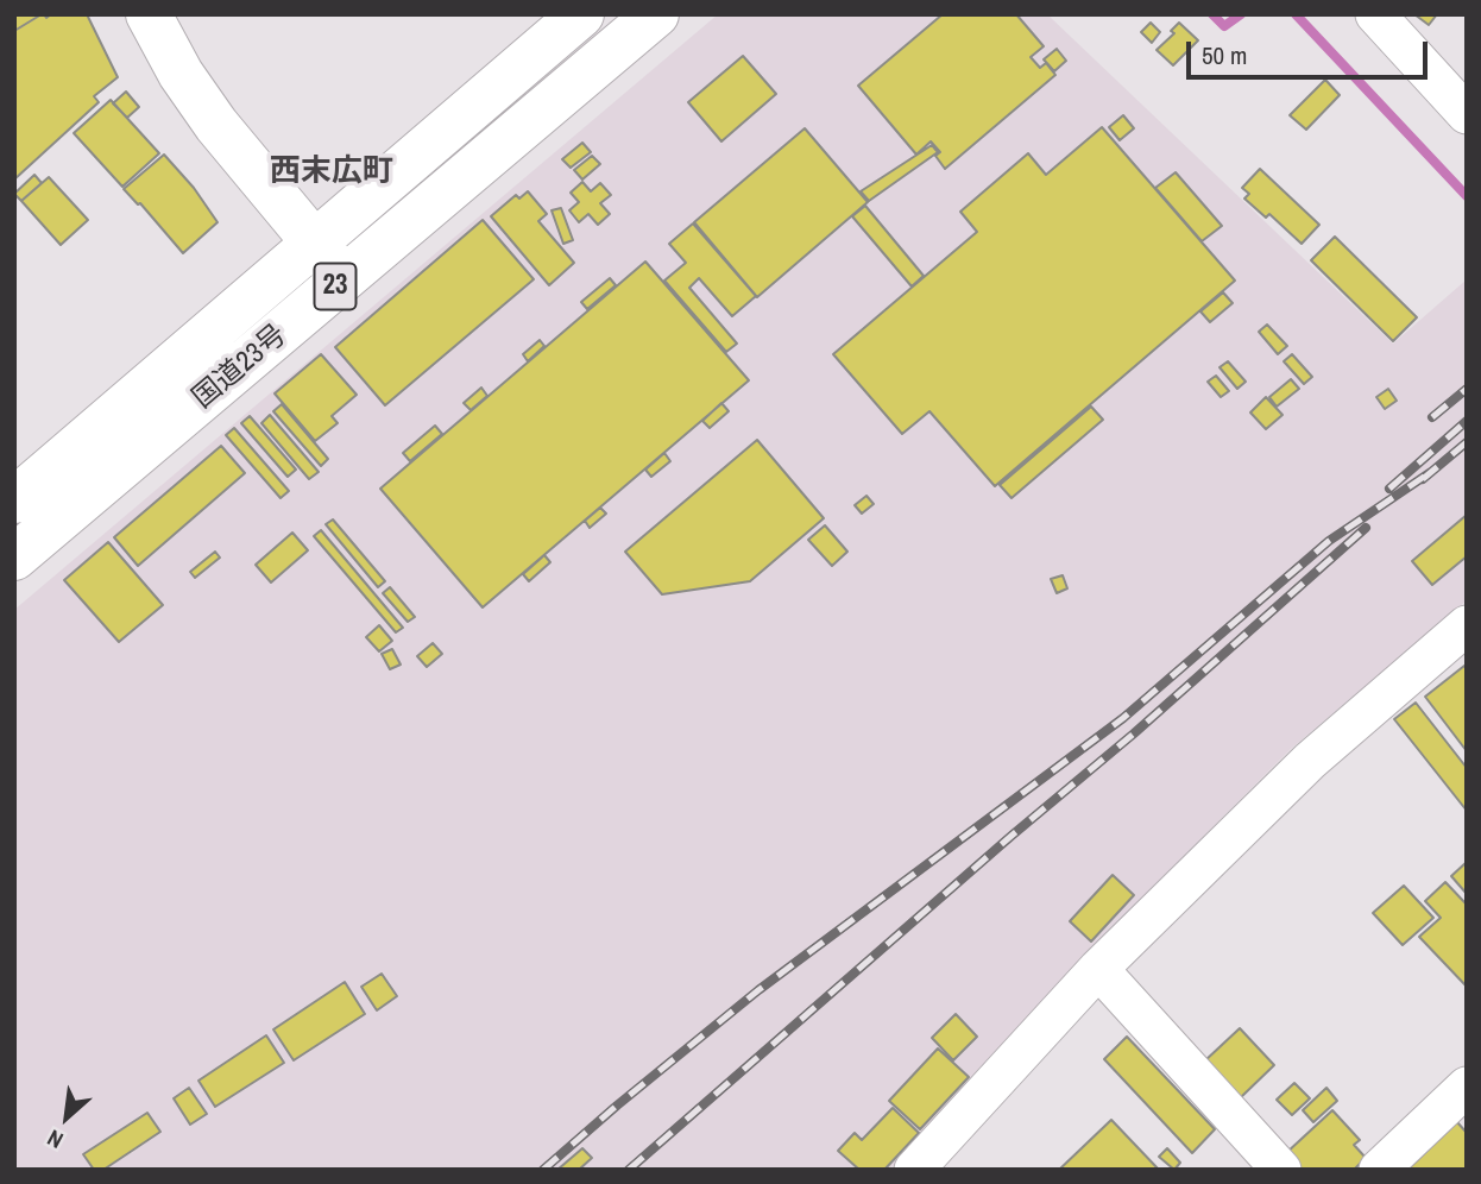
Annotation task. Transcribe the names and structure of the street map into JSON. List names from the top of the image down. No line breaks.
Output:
{"streets":{"main road":["23","国道23号"]},"districts":["西末広町"],"scale_bar":"50 m","north":"bottom left"}
